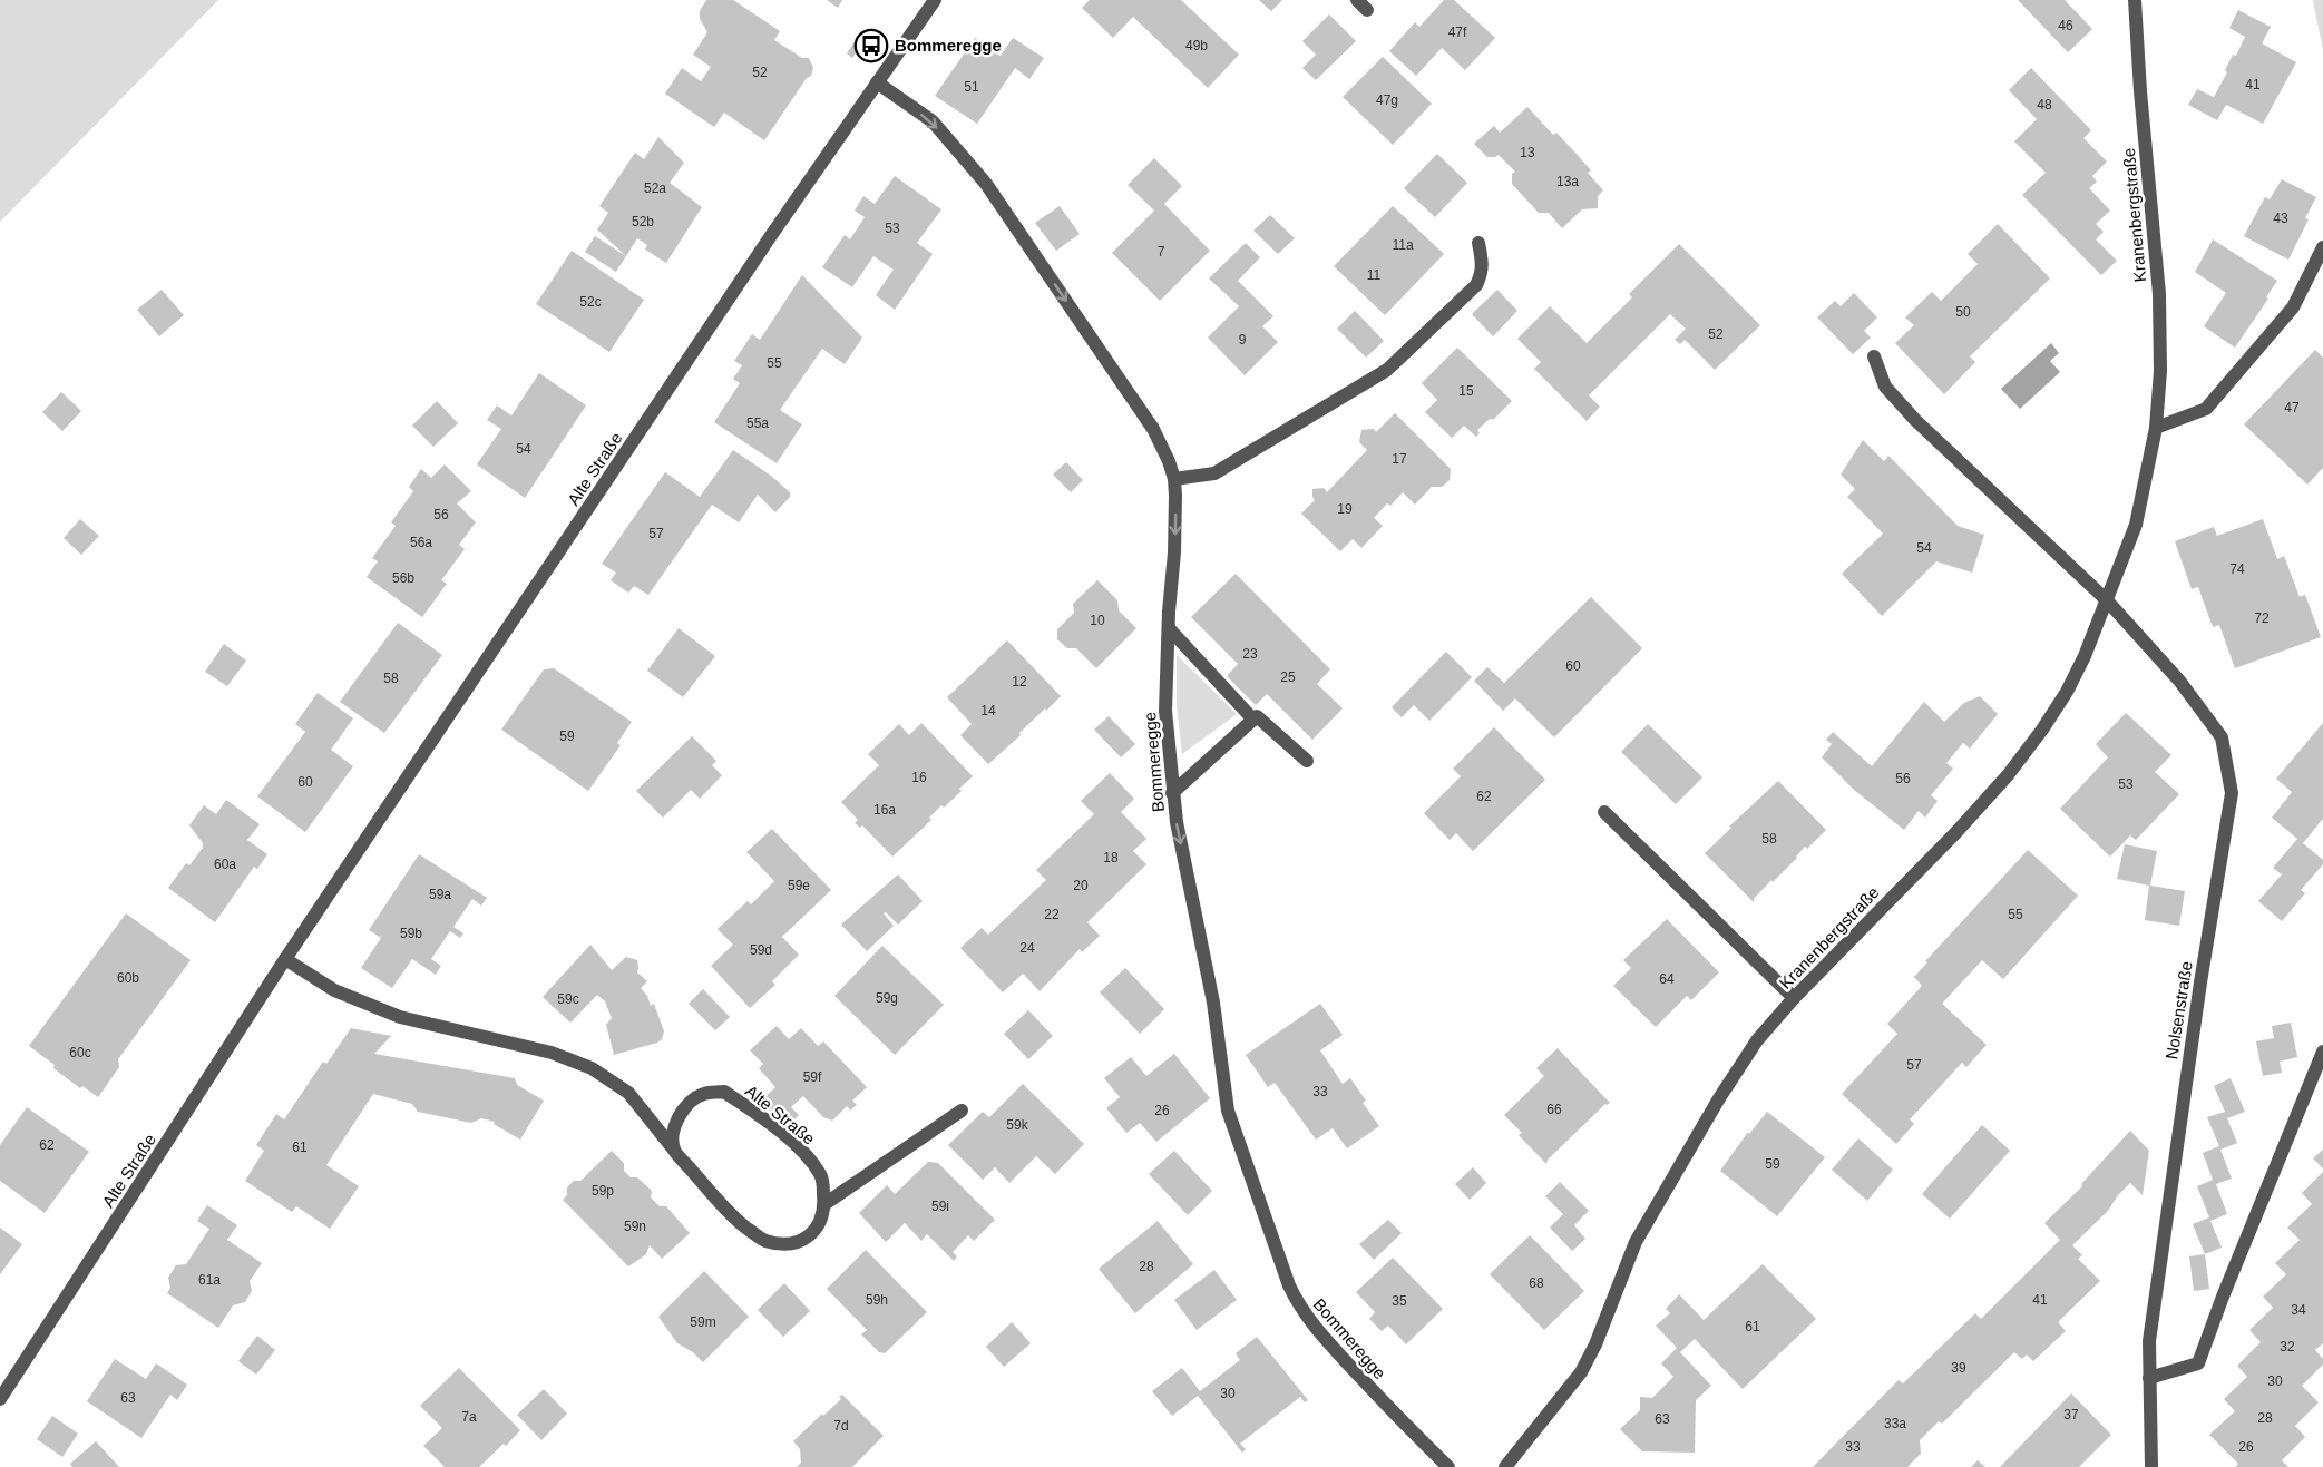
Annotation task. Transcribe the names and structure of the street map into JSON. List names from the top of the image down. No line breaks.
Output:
{"streets":{"street":["Kranenbergstraße","Alte Straße","Bommeregge","Nolsenstraße"]},"crossings":[["Kranenbergstraße","Nolsenstraße"],["Alte Straße","Bommeregge"]],"one_way":["Bommeregge"],"places":{"bus stop":["Bommeregge"]},"house_numbers":["46","47f","49b","52","41","51","47g","48","13","13a","52a","43","52b","53","11a","7","11","52c","50","52","9","55","15","47","55a","54","17","19","56","57","56a","54","74","56b","72","10","23","60","25","58","12","14","59","16","56","60","53","62","16a","58","18","60a","59e","20","59a","22","55","59b","24","59d","60b","64","59g","59c","60c","57","59f","33","66","26","59k","62","61","59","59p","59i","59n","28","61a","68","59h","41","35","34","59m","61","32","39","30","30","63","37","7a","28","63","33a","7d","33","26"]}
